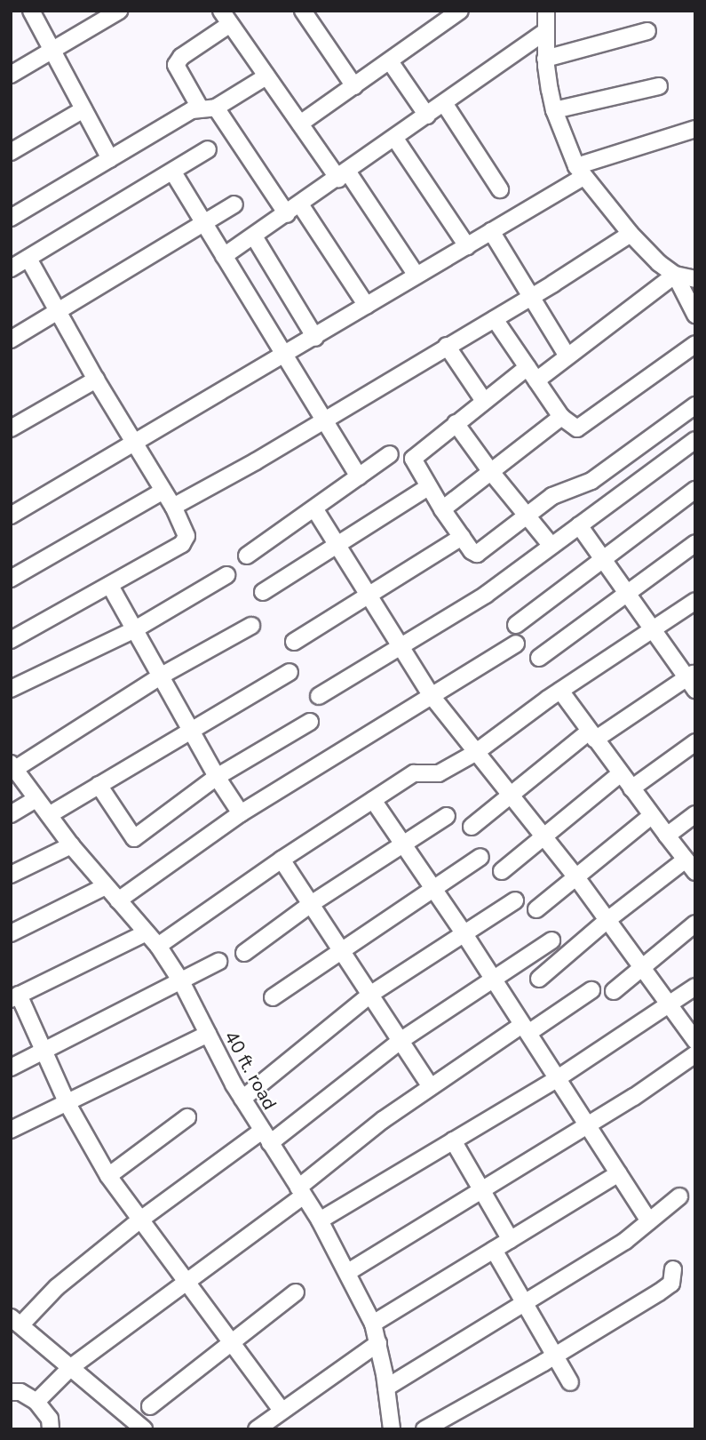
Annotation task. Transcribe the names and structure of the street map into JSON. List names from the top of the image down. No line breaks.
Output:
{"streets":{"street":["40 ft. road"]}}
